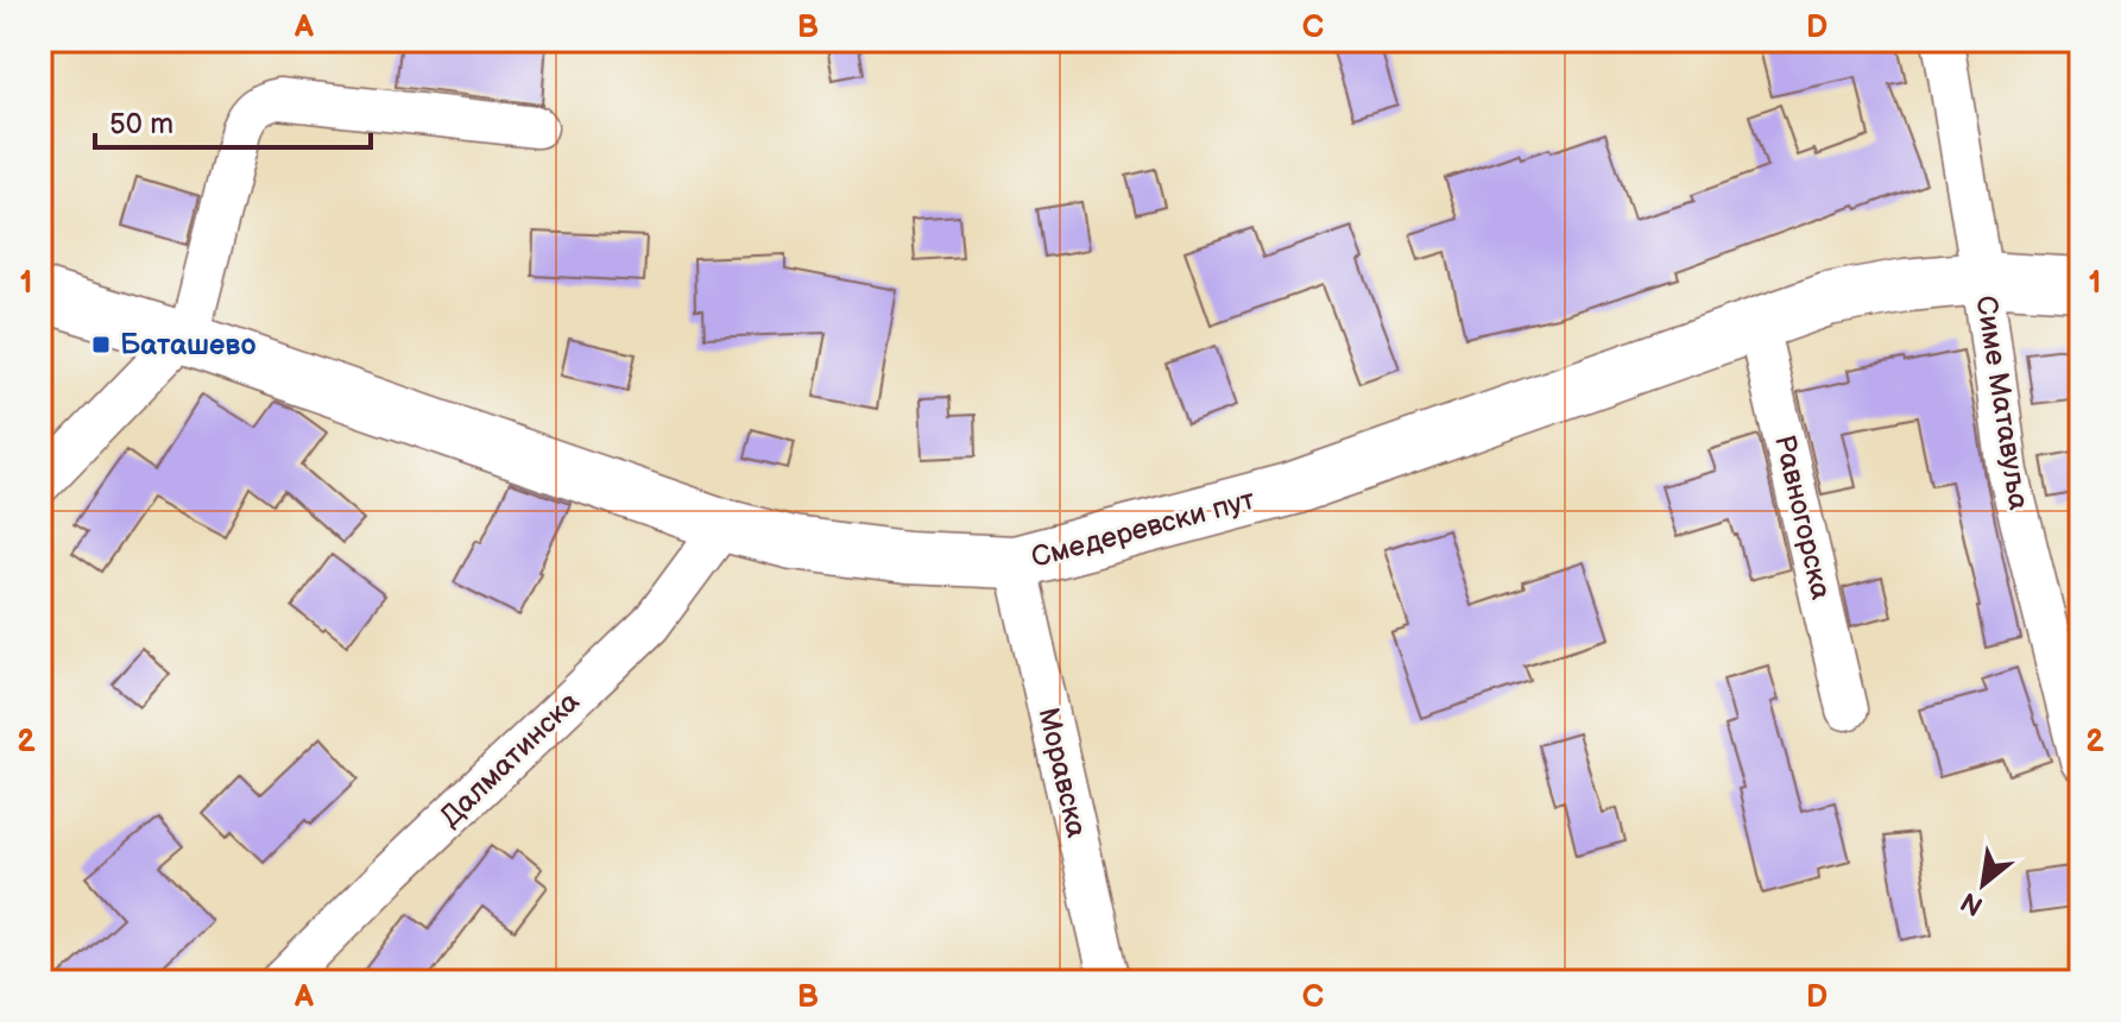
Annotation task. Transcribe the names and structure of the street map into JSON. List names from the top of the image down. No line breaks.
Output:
{"streets":{"street":["Симе Матавуља","Равногорска","Смедеревски пут","Далматинска","Моравска"]},"crossings":[["Симе Матавуља","Смедеревски пут"],["Равногорска","Смедеревски пут"],["Смедеревски пут","Далматинска"],["Смедеревски пут","Моравска"]],"places":{"transit":["Баташево"]},"scale_bar":"50 m","north":"bottom left","grid":{"columns":["A","B","C","D"],"rows":["1","2"]}}
